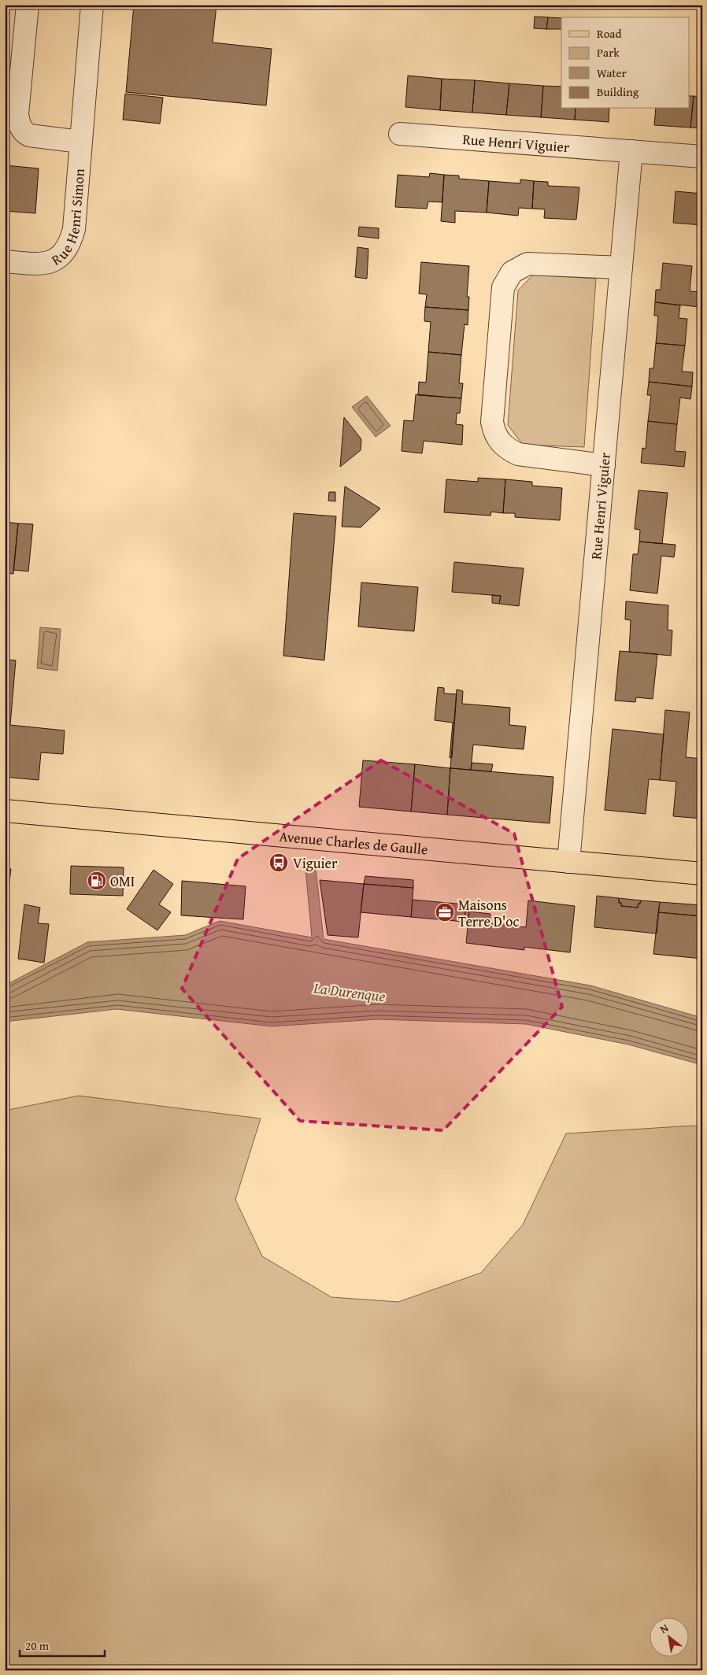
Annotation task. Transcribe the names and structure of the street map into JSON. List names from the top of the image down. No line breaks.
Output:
{"streets":{"main road":["Avenue Charles de Gaulle"],"street":["Rue Henri Viguier","Rue Henri Simon"]},"crossings":[["Rue Henri Viguier","Avenue Charles de Gaulle"]],"water":["La Durenque"],"places":{"bus stop":["Viguier"],"fuel station":["OMI"],"office":["Maisons Terre D'oc"]},"legend":["Road","Park","Water","Building"],"scale_bar":"20 m","north":"top left"}
